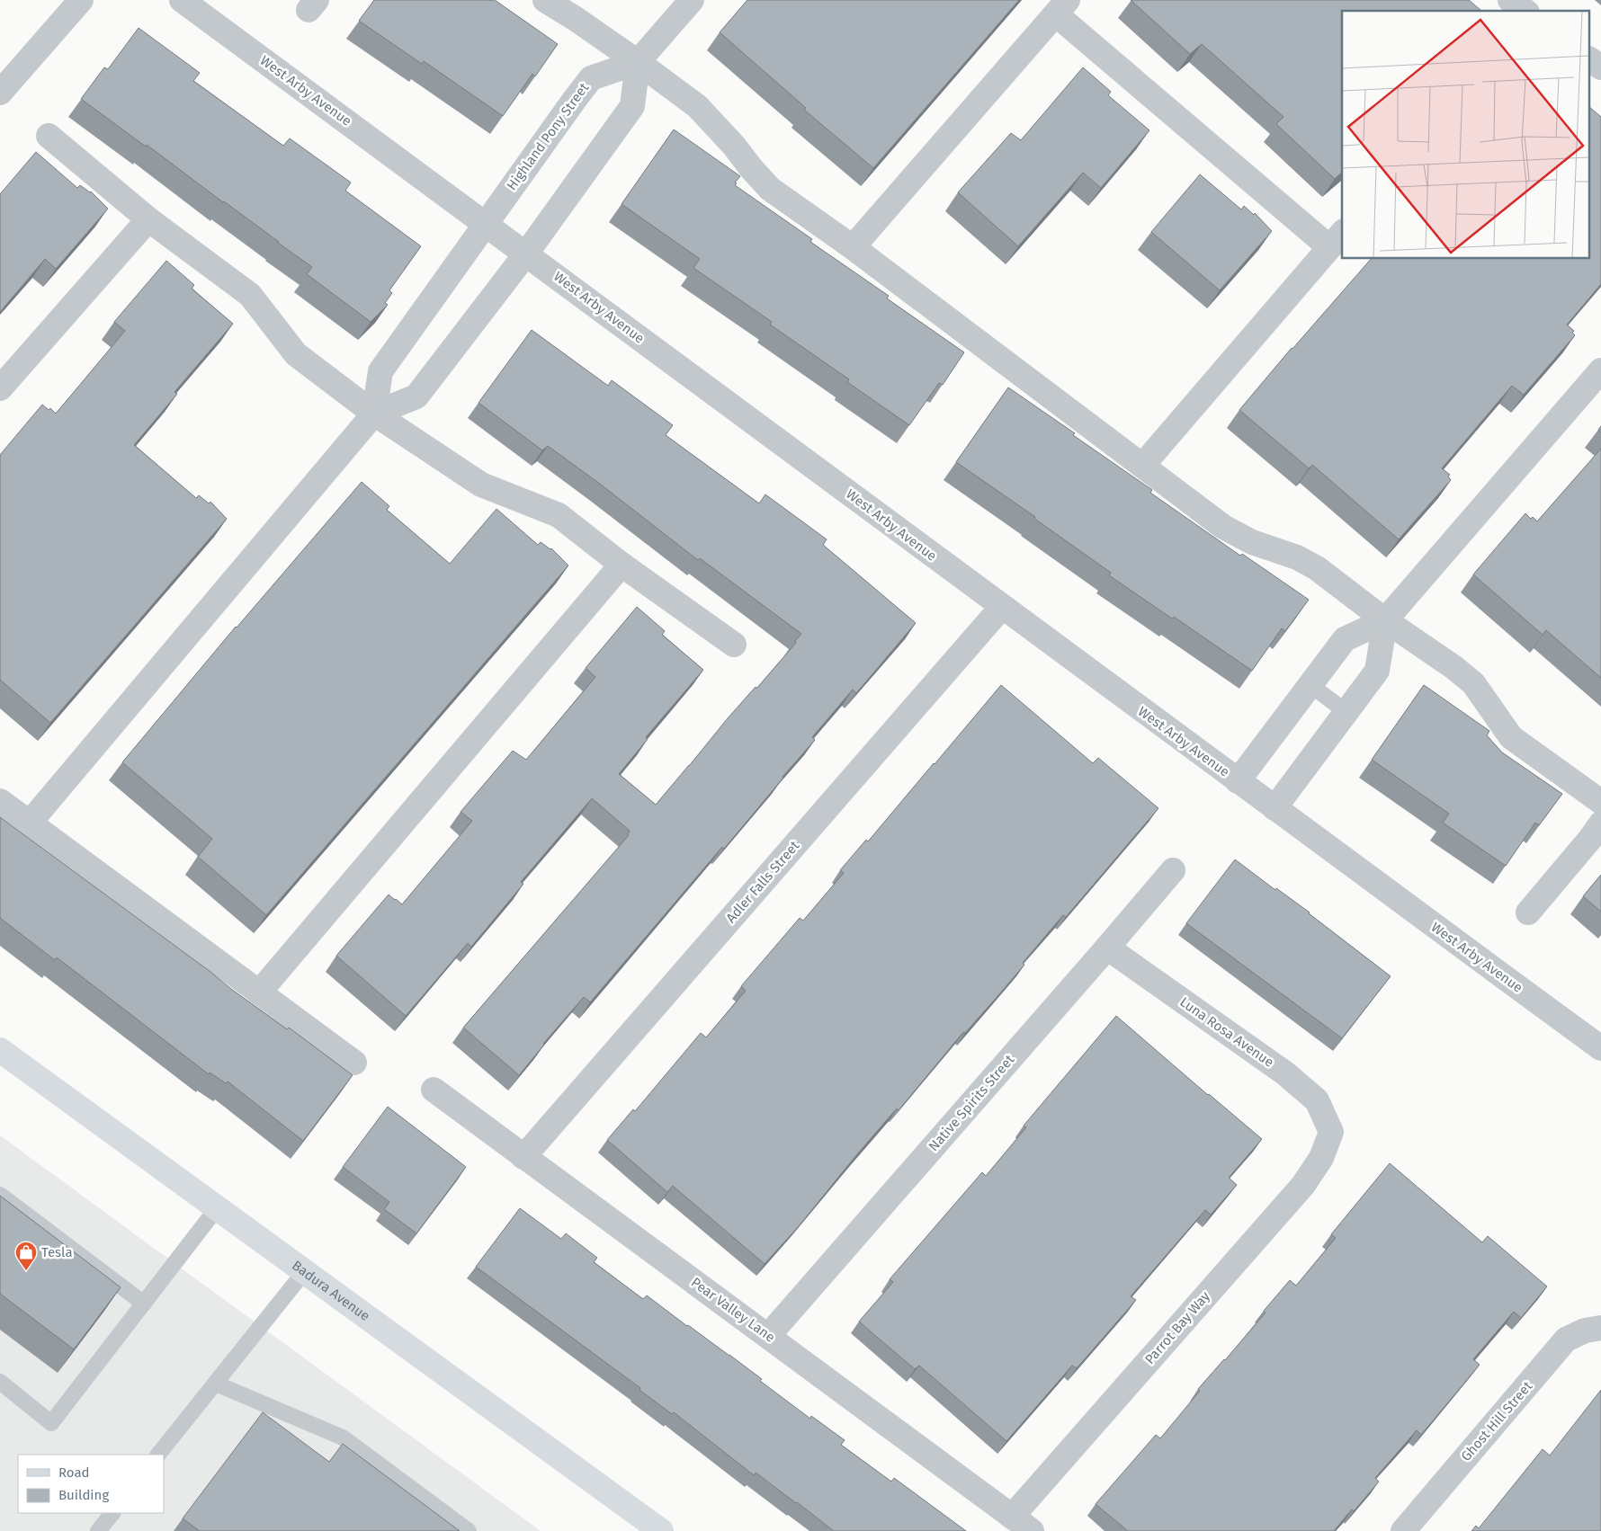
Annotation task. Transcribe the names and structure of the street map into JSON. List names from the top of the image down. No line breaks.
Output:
{"streets":{"main road":["Badura Avenue"],"street":["West Arby Avenue","Highland Pony Street","Adler Falls Street","Luna Rosa Avenue","Native Spirits Street","Pear Valley Lane","Parrot Bay Way","Ghost Hill Street"]},"crossings":[["West Arby Avenue","Highland Pony Street"],["West Arby Avenue","Adler Falls Street"],["Adler Falls Street","Pear Valley Lane"],["Luna Rosa Avenue","Native Spirits Street"],["Luna Rosa Avenue","Parrot Bay Way"],["Native Spirits Street","Pear Valley Lane"],["Pear Valley Lane","Parrot Bay Way"]],"places":{"shop":["Tesla"]},"legend":["Road","Building"]}
